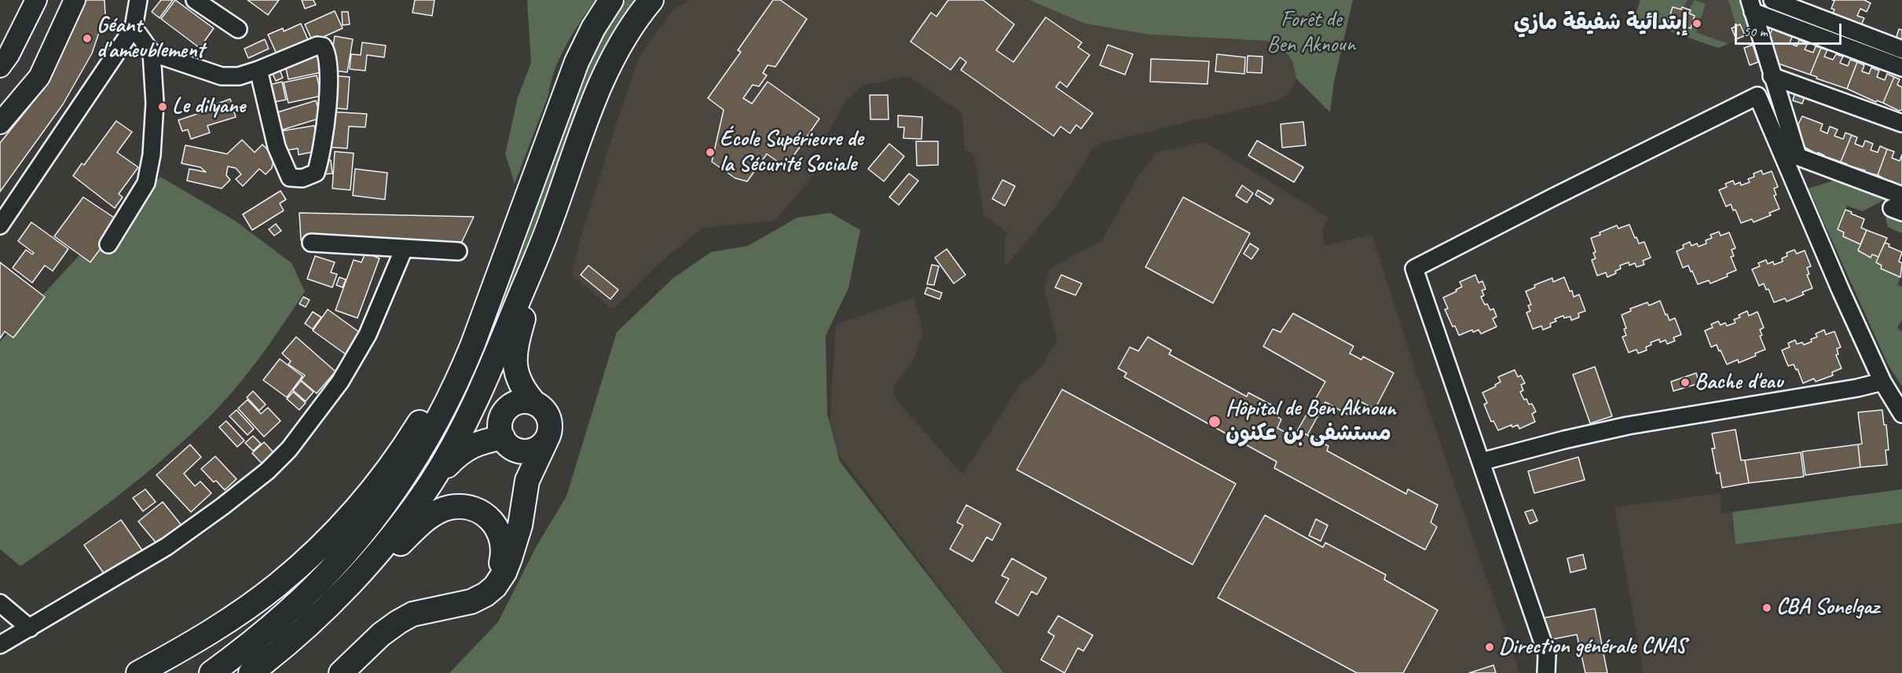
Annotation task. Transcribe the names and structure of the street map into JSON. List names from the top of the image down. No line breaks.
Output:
{"parks":["Forêt de Ben Aknoun"],"places":["إبتدائية شفيقة مازي","Géant d'ameublement","Le dilyane","École Supérieure de la Sécurité Sociale","Bache d'eau","Hôpital de Ben Aknoun مستشفى بن عكنون","CBA Sonelgaz","Direction générale CNAS"],"scale_bar":"50 m"}
